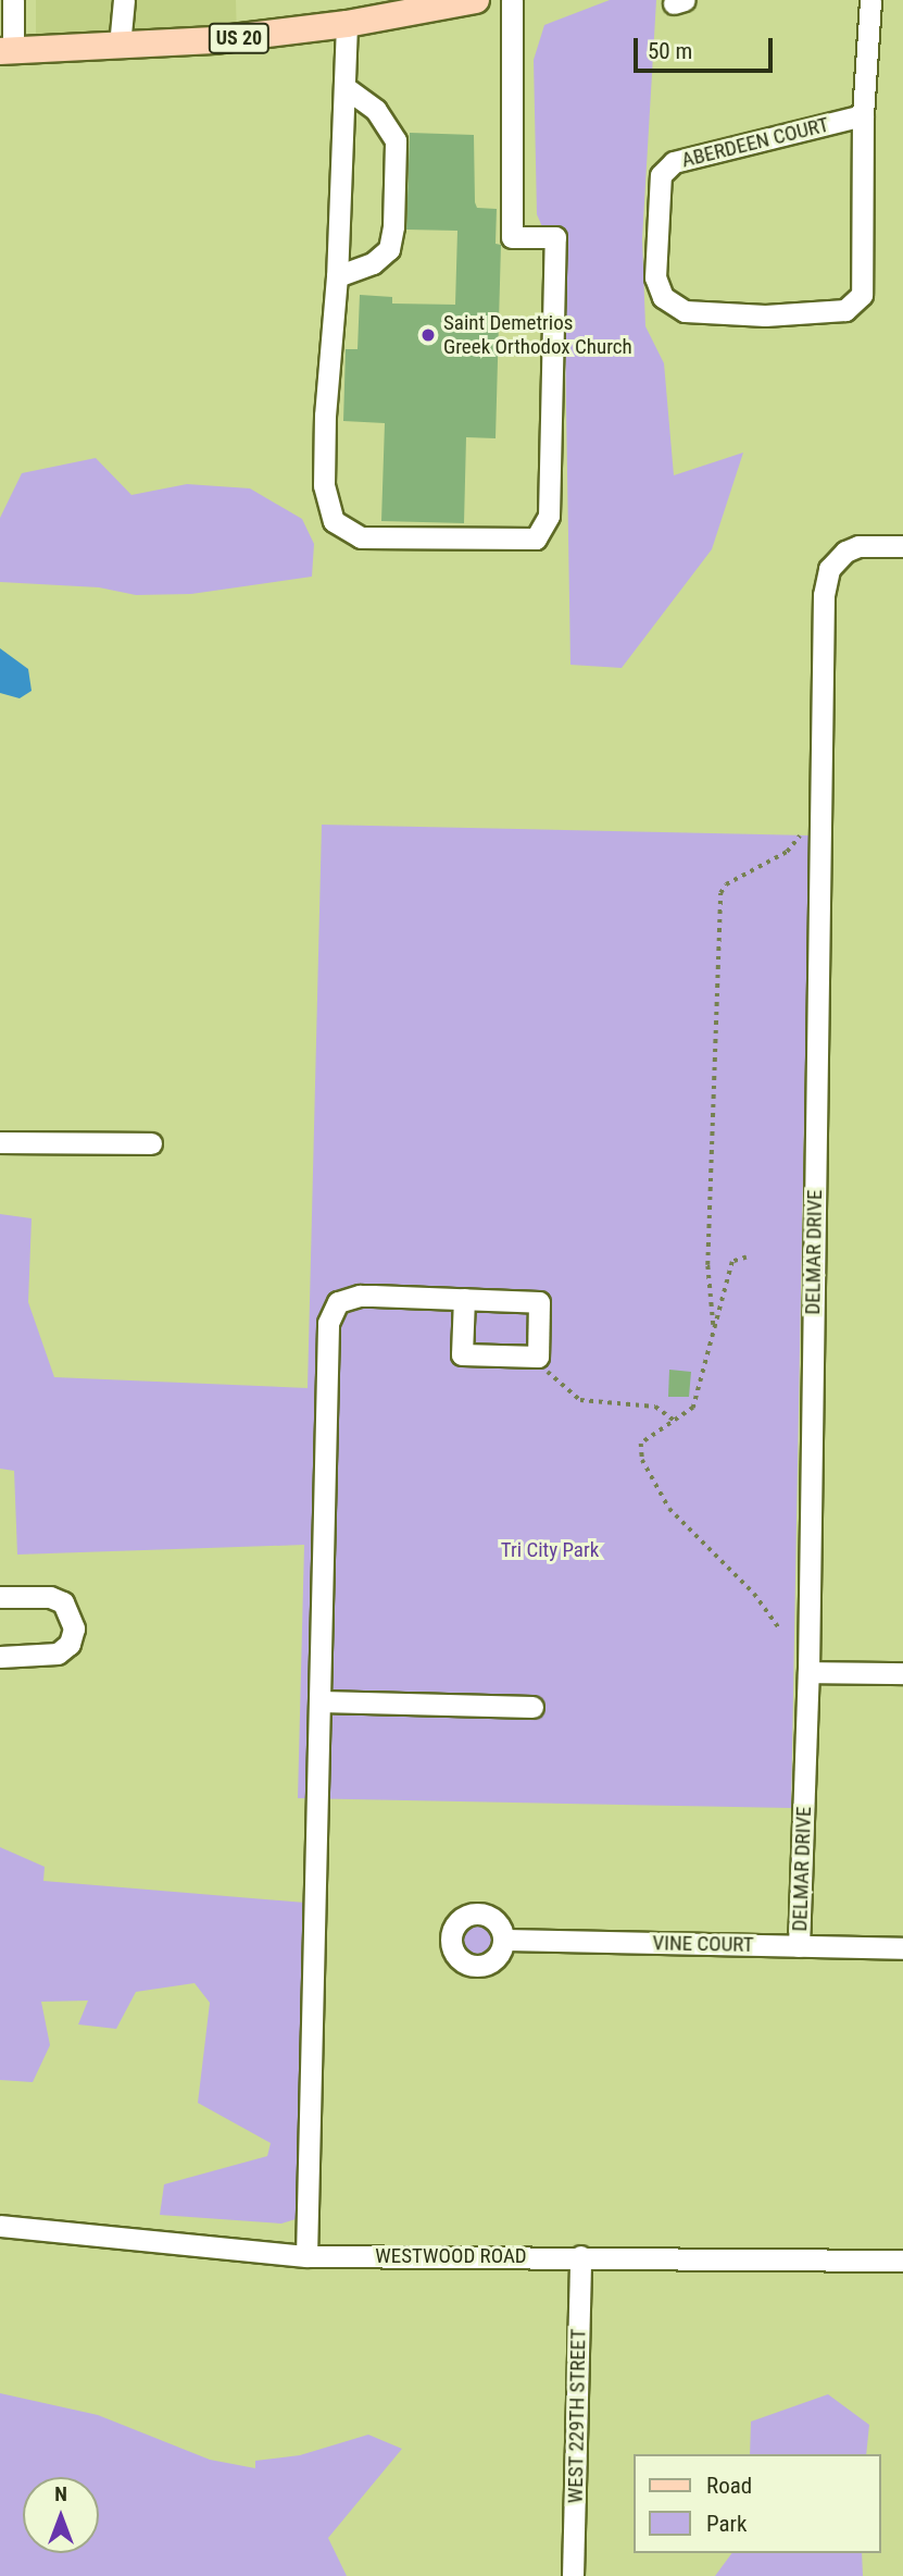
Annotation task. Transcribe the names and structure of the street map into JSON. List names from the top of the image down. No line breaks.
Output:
{"streets":{"main road":["US 20"],"street":["ABERDEEN COURT","DELMAR DRIVE","VINE COURT","WESTWOOD ROAD","WEST 229TH STREET"]},"crossings":[["DELMAR DRIVE","VINE COURT"],["WESTWOOD ROAD","WEST 229TH STREET"]],"parks":["Tri City Park"],"places":["Saint Demetrios Greek Orthodox Church"],"legend":["Road","Park"],"scale_bar":"50 m","north":"top"}
